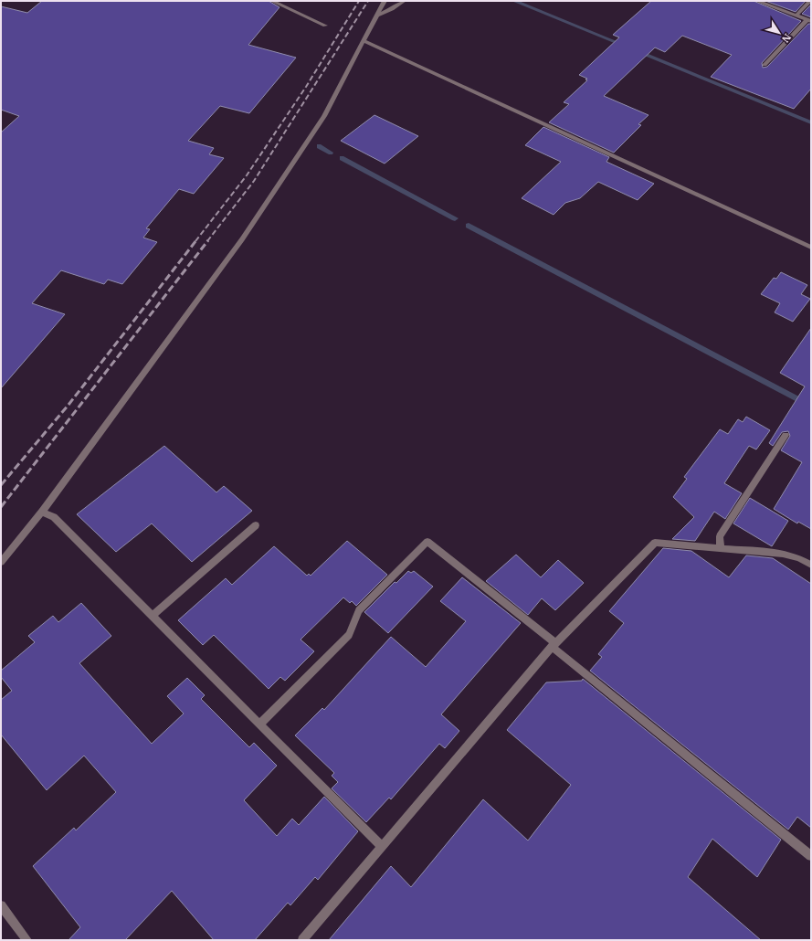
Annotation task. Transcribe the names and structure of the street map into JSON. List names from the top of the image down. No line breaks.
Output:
{"north":"bottom right"}
